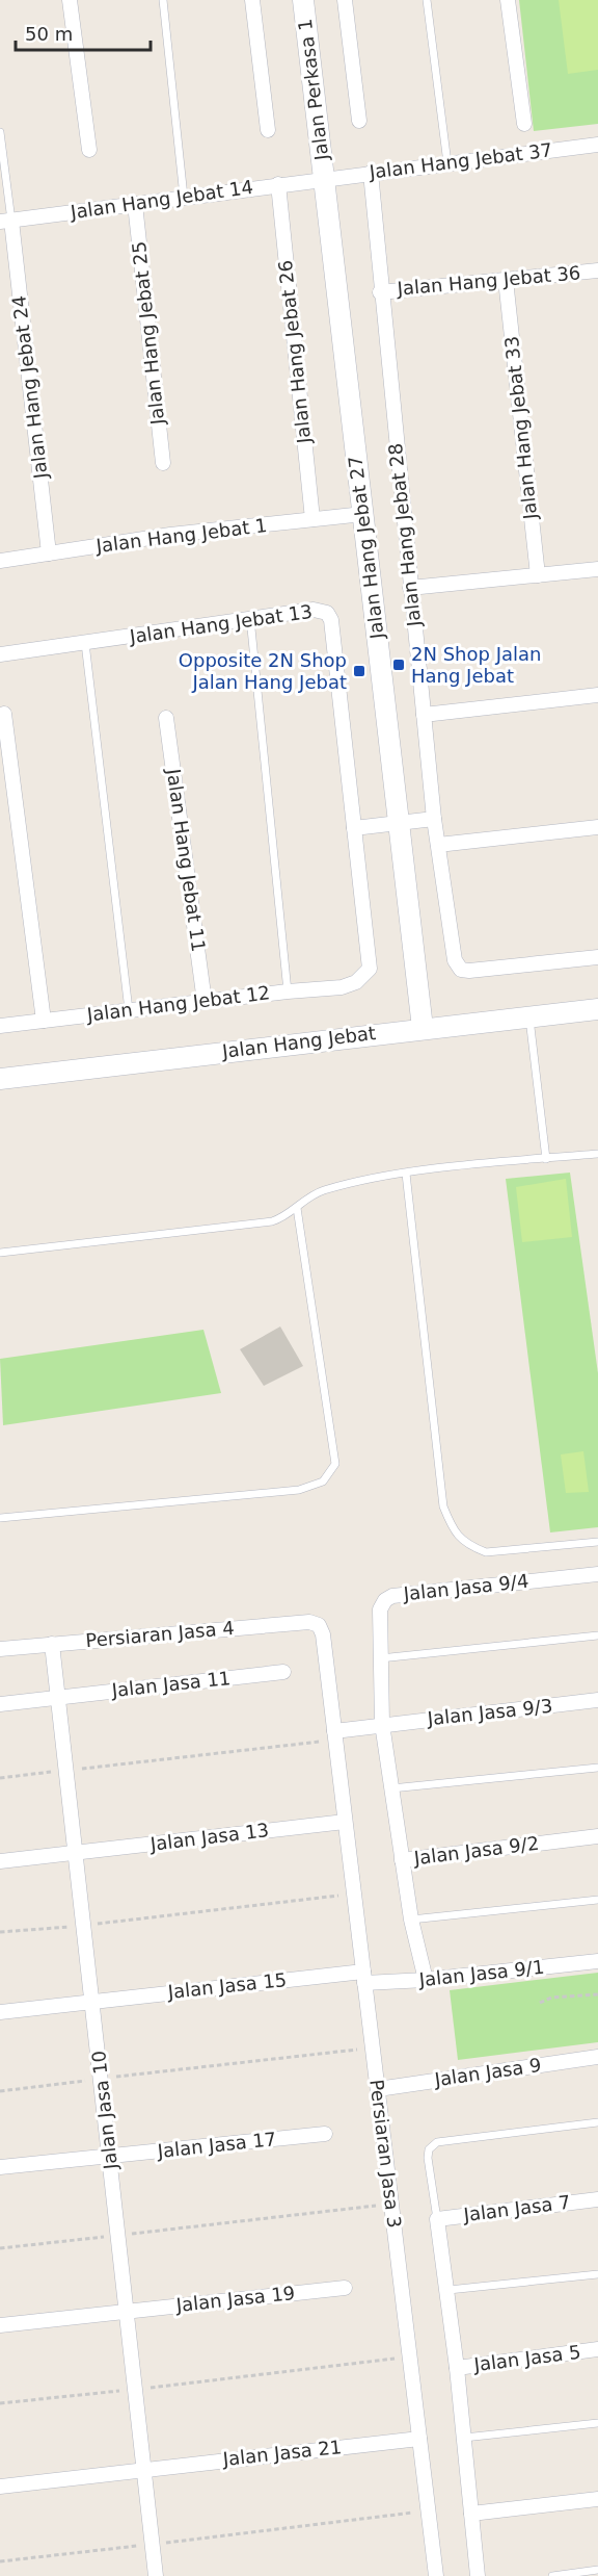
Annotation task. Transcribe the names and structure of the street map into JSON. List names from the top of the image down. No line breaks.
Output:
{"streets":{"street":["Jalan Perkasa 1","Jalan Hang Jebat 37","Jalan Hang Jebat 14","Jalan Hang Jebat 36","Jalan Hang Jebat 25","Jalan Hang Jebat 26","Jalan Hang Jebat 24","Jalan Hang Jebat 33","Jalan Hang Jebat 28","Jalan Hang Jebat 1","Jalan Hang Jebat 27","Jalan Hang Jebat 13","Jalan Hang Jebat 11","Jalan Hang Jebat 12","Jalan Hang Jebat","Jalan Jasa 9/4","Persiaran Jasa 4","Jalan Jasa 11","Jalan Jasa 9/3","Jalan Jasa 13","Jalan Jasa 9/2","Jalan Jasa 9/1","Jalan Jasa 15","Jalan Jasa 9","Jalan Jasa 10","Jalan Jasa 17","Persiaran Jasa 3","Jalan Jasa 7","Jalan Jasa 19","Jalan Jasa 5","Jalan Jasa 21"]},"crossings":[["Jalan Perkasa 1","Jalan Hang Jebat 37"],["Jalan Perkasa 1","Jalan Hang Jebat 14"],["Jalan Perkasa 1","Jalan Hang Jebat 27"],["Jalan Hang Jebat 37","Jalan Hang Jebat 14"],["Jalan Hang Jebat 37","Jalan Hang Jebat 28"],["Jalan Hang Jebat 37","Jalan Hang Jebat 27"],["Jalan Hang Jebat 14","Jalan Hang Jebat 25"],["Jalan Hang Jebat 14","Jalan Hang Jebat 26"],["Jalan Hang Jebat 14","Jalan Hang Jebat 24"],["Jalan Hang Jebat 14","Jalan Hang Jebat 27"],["Jalan Hang Jebat 36","Jalan Hang Jebat 33"],["Jalan Hang Jebat 36","Jalan Hang Jebat 28"],["Jalan Hang Jebat 26","Jalan Hang Jebat 1"],["Jalan Hang Jebat 24","Jalan Hang Jebat 1"],["Jalan Hang Jebat 1","Jalan Hang Jebat 27"],["Jalan Hang Jebat 27","Jalan Hang Jebat"],["Jalan Hang Jebat 13","Jalan Hang Jebat 12"],["Jalan Hang Jebat 11","Jalan Hang Jebat 12"],["Jalan Jasa 9/4","Jalan Jasa 9/3"],["Jalan Jasa 9/4","Jalan Jasa 9/2"],["Persiaran Jasa 4","Jalan Jasa 10"],["Persiaran Jasa 4","Persiaran Jasa 3"],["Jalan Jasa 11","Jalan Jasa 10"],["Jalan Jasa 13","Jalan Jasa 10"],["Jalan Jasa 13","Persiaran Jasa 3"],["Jalan Jasa 9/2","Jalan Jasa 9/1"],["Jalan Jasa 9/1","Jalan Jasa 15"],["Jalan Jasa 9/1","Persiaran Jasa 3"],["Jalan Jasa 15","Jalan Jasa 10"],["Jalan Jasa 15","Persiaran Jasa 3"],["Jalan Jasa 9","Persiaran Jasa 3"],["Jalan Jasa 10","Jalan Jasa 17"],["Jalan Jasa 10","Jalan Jasa 19"],["Jalan Jasa 10","Jalan Jasa 21"],["Persiaran Jasa 3","Jalan Jasa 21"]],"places":{"transit":["2N Shop Jalan Hang Jebat","Opposite 2N Shop Jalan Hang Jebat"]},"scale_bar":"50 m"}
